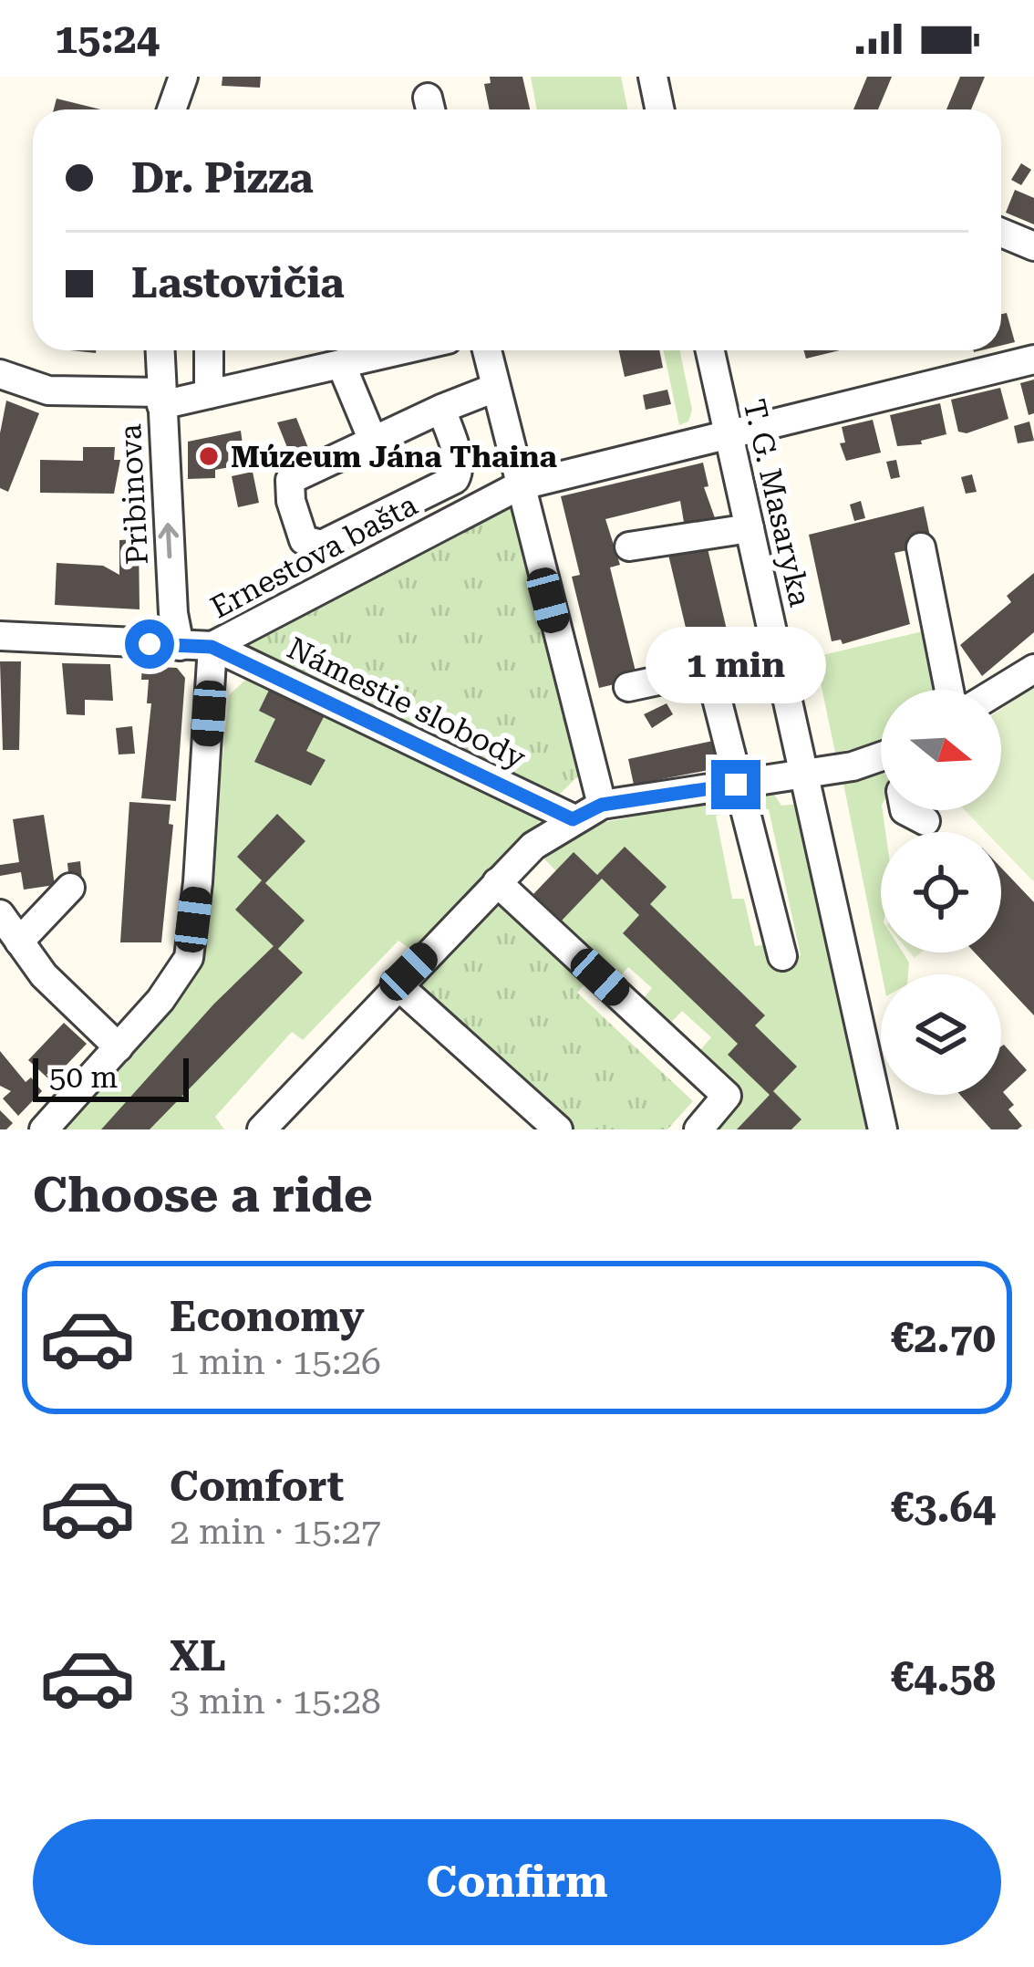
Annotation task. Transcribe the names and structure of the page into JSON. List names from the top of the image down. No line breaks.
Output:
{"streets":{"street":["Pribinova","T. G. Masaryka","Ernestova bašta","Námestie slobody"]},"crossings":[["Pribinova","Ernestova bašta"],["T. G. Masaryka","Ernestova bašta"],["Ernestova bašta","Námestie slobody"]],"one_way":["Pribinova"],"places":["Múzeum Jána Thaina"],"scale_bar":"50 m","north":"right","page":{"status":"15:24","banner":["Dr. Pizza","Lastovičia"],"bubble":"1 min","scale":"50 m","heading":"Choose a ride","list":[{"name":"Economy","note":"1 min · 15:26","value":"€2.70"},{"name":"Comfort","note":"2 min · 15:27","value":"€3.64"},{"name":"XL","note":"3 min · 15:28","value":"€4.58"}],"buttons":"Confirm"}}
